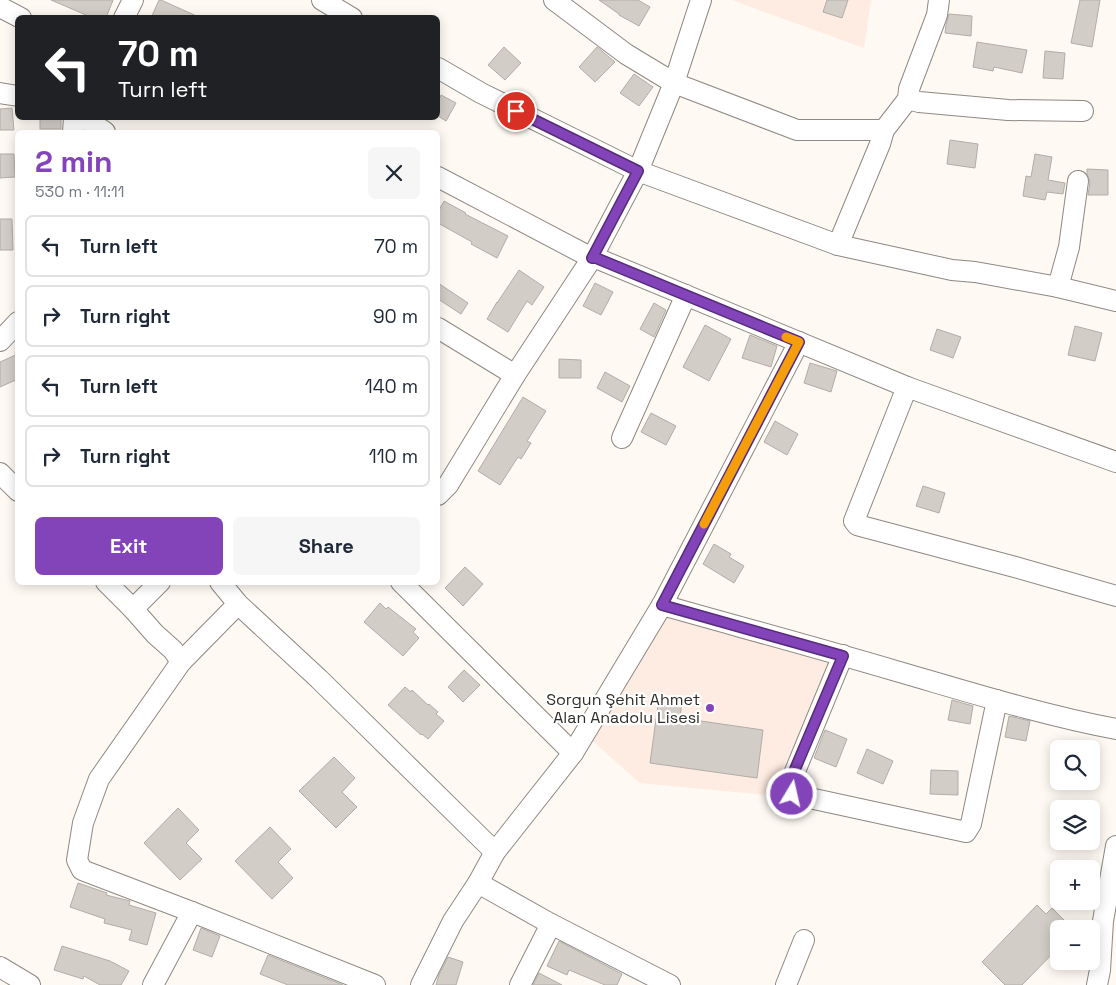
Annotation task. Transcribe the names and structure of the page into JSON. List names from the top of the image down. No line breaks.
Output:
{"places":["Sorgun Şehit Ahmet Alan Anadolu Lisesi"],"page":{"turn":["70 m","Turn left"],"heading":["2 min","530 m · 11:11"],"list":[{"name":"Turn left","value":"70 m"},{"name":"Turn right","value":"90 m"},{"name":"Turn left","value":"140 m"},{"name":"Turn right","value":"110 m"}],"buttons":["Exit","Share"],"map_buttons":["+","−"]}}
